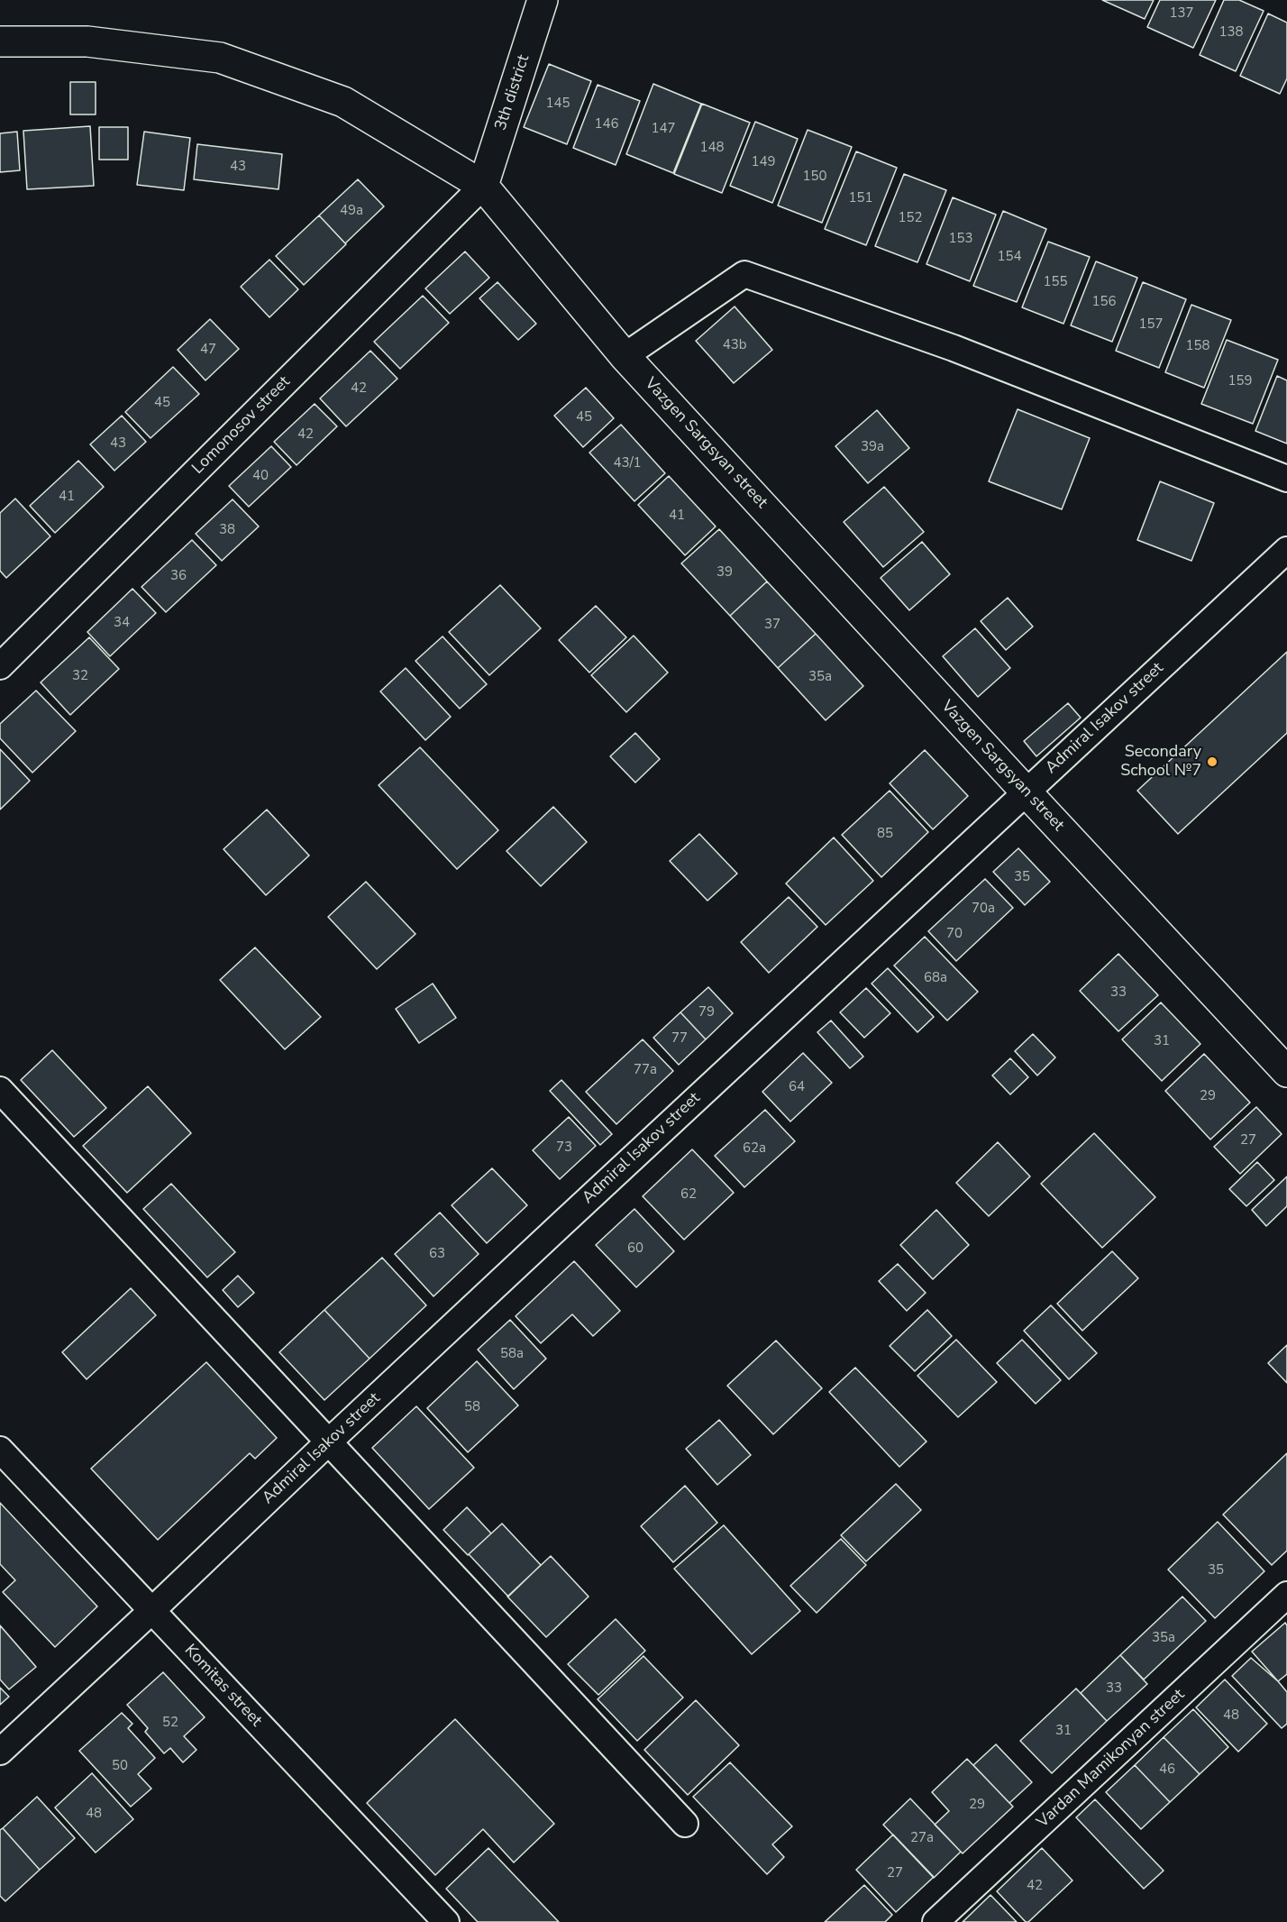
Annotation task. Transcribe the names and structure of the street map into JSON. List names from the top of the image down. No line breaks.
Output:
{"streets":{"street":["3th district","Lomonosov street","Vazgen Sargsyan street","Admiral Isakov street","Komitas street","Vardan Mamikonyan street"]},"crossings":[["3th district","Lomonosov street"],["3th district","Vazgen Sargsyan street"],["Lomonosov street","Vazgen Sargsyan street"],["Vazgen Sargsyan street","Admiral Isakov street"],["Admiral Isakov street","Komitas street"]],"places":["Secondary School №7"],"house_numbers":["137","138","145","146","147","148","149","43","150","151","49a","152","153","154","155","156","157","43b","158","47","159","42","45","45","42","43","39a","43/1","40","41","41","38","39","36","34","37","32","35а","85","35","70a","70","68a","33","79","77","31","77a","64","29","27","73","62a","62","60","63","58a","58","35","35a","33","48","52","31","50","46","29","48","27a","27","42"]}
